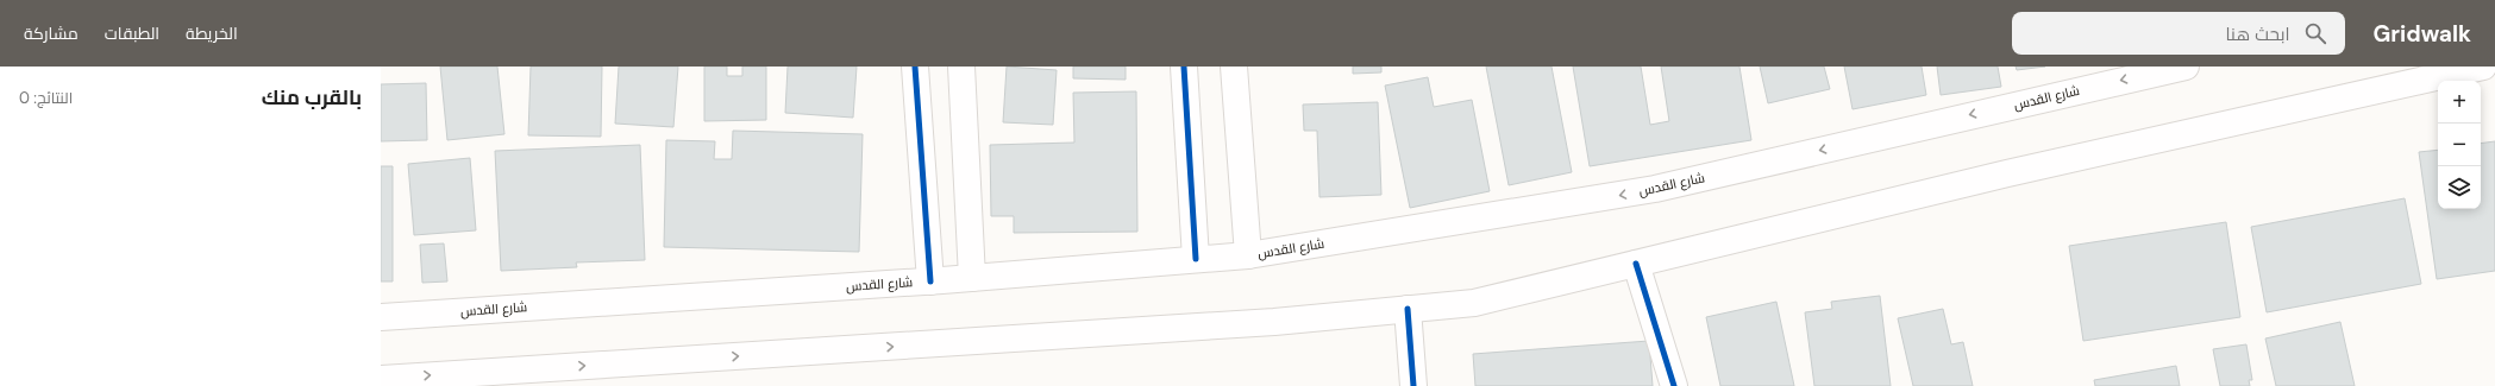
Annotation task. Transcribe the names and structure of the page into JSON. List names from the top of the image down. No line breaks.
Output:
{"streets":{"main road":["شارع القدس"]},"page":{"header":"Gridwalk","search":"ابحث هنا","nav":["الخريطة","الطبقات","مشاركة"],"heading":["بالقرب منك","النتائج: 0"],"map_buttons":["+","−"]}}
